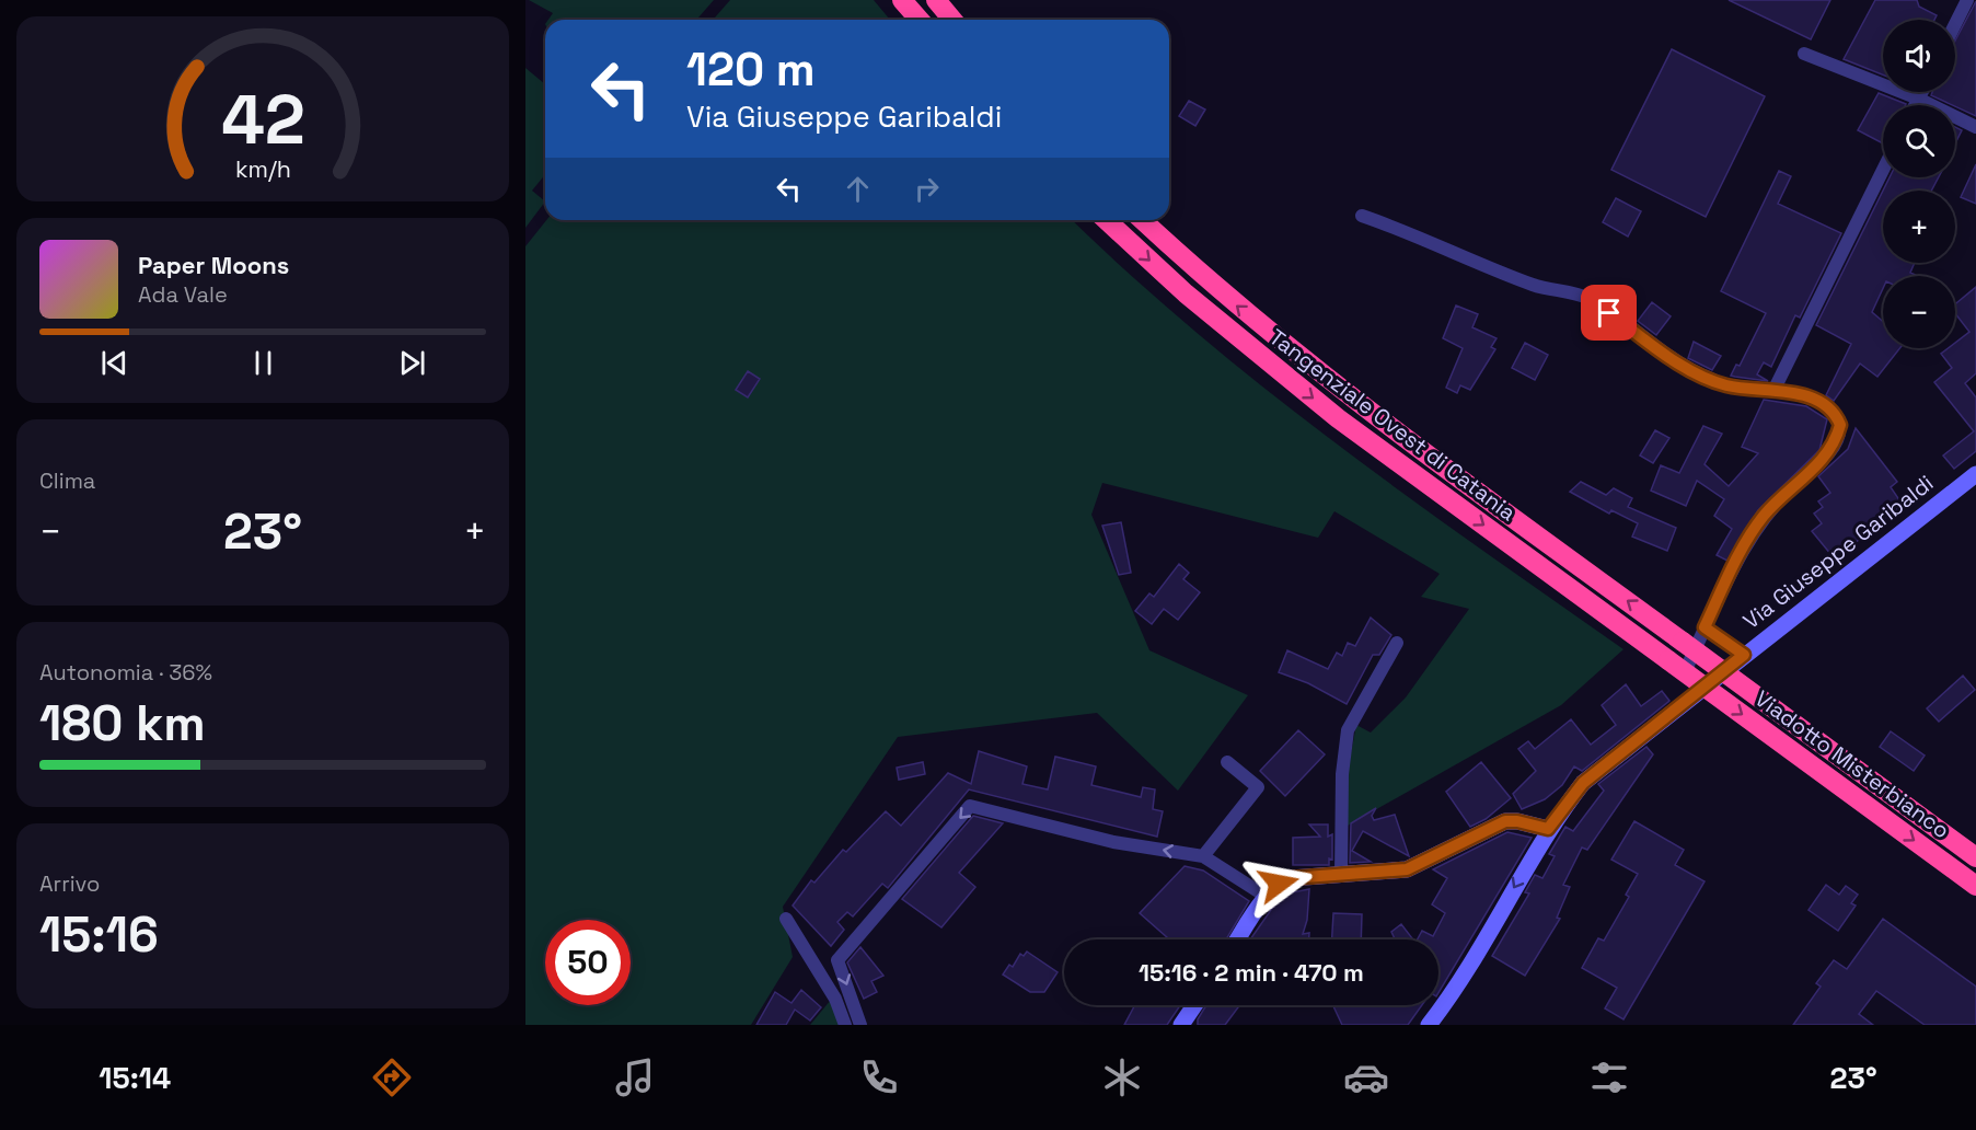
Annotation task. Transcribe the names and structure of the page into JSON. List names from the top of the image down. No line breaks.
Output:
{"streets":{"highway":["Tangenziale Ovest di Catania","Viadotto Misterbianco"],"main road":["Via Giuseppe Garibaldi"]},"crossings":[["Tangenziale Ovest di Catania","Viadotto Misterbianco"]],"page":{"map_buttons":["+","−"],"turn":["120 m","Via Giuseppe Garibaldi"],"song":["Paper Moons","Ada Vale"],"tile":["Clima",["Autonomia · 36%","180 km"],["Arrivo","15:16"]],"heat":["−","23°","+"],"limit":"50","trip":"15:16 · 2 min · 470 m","tabs":["15:14","23°"],"gauge":["42","km/h"]}}
